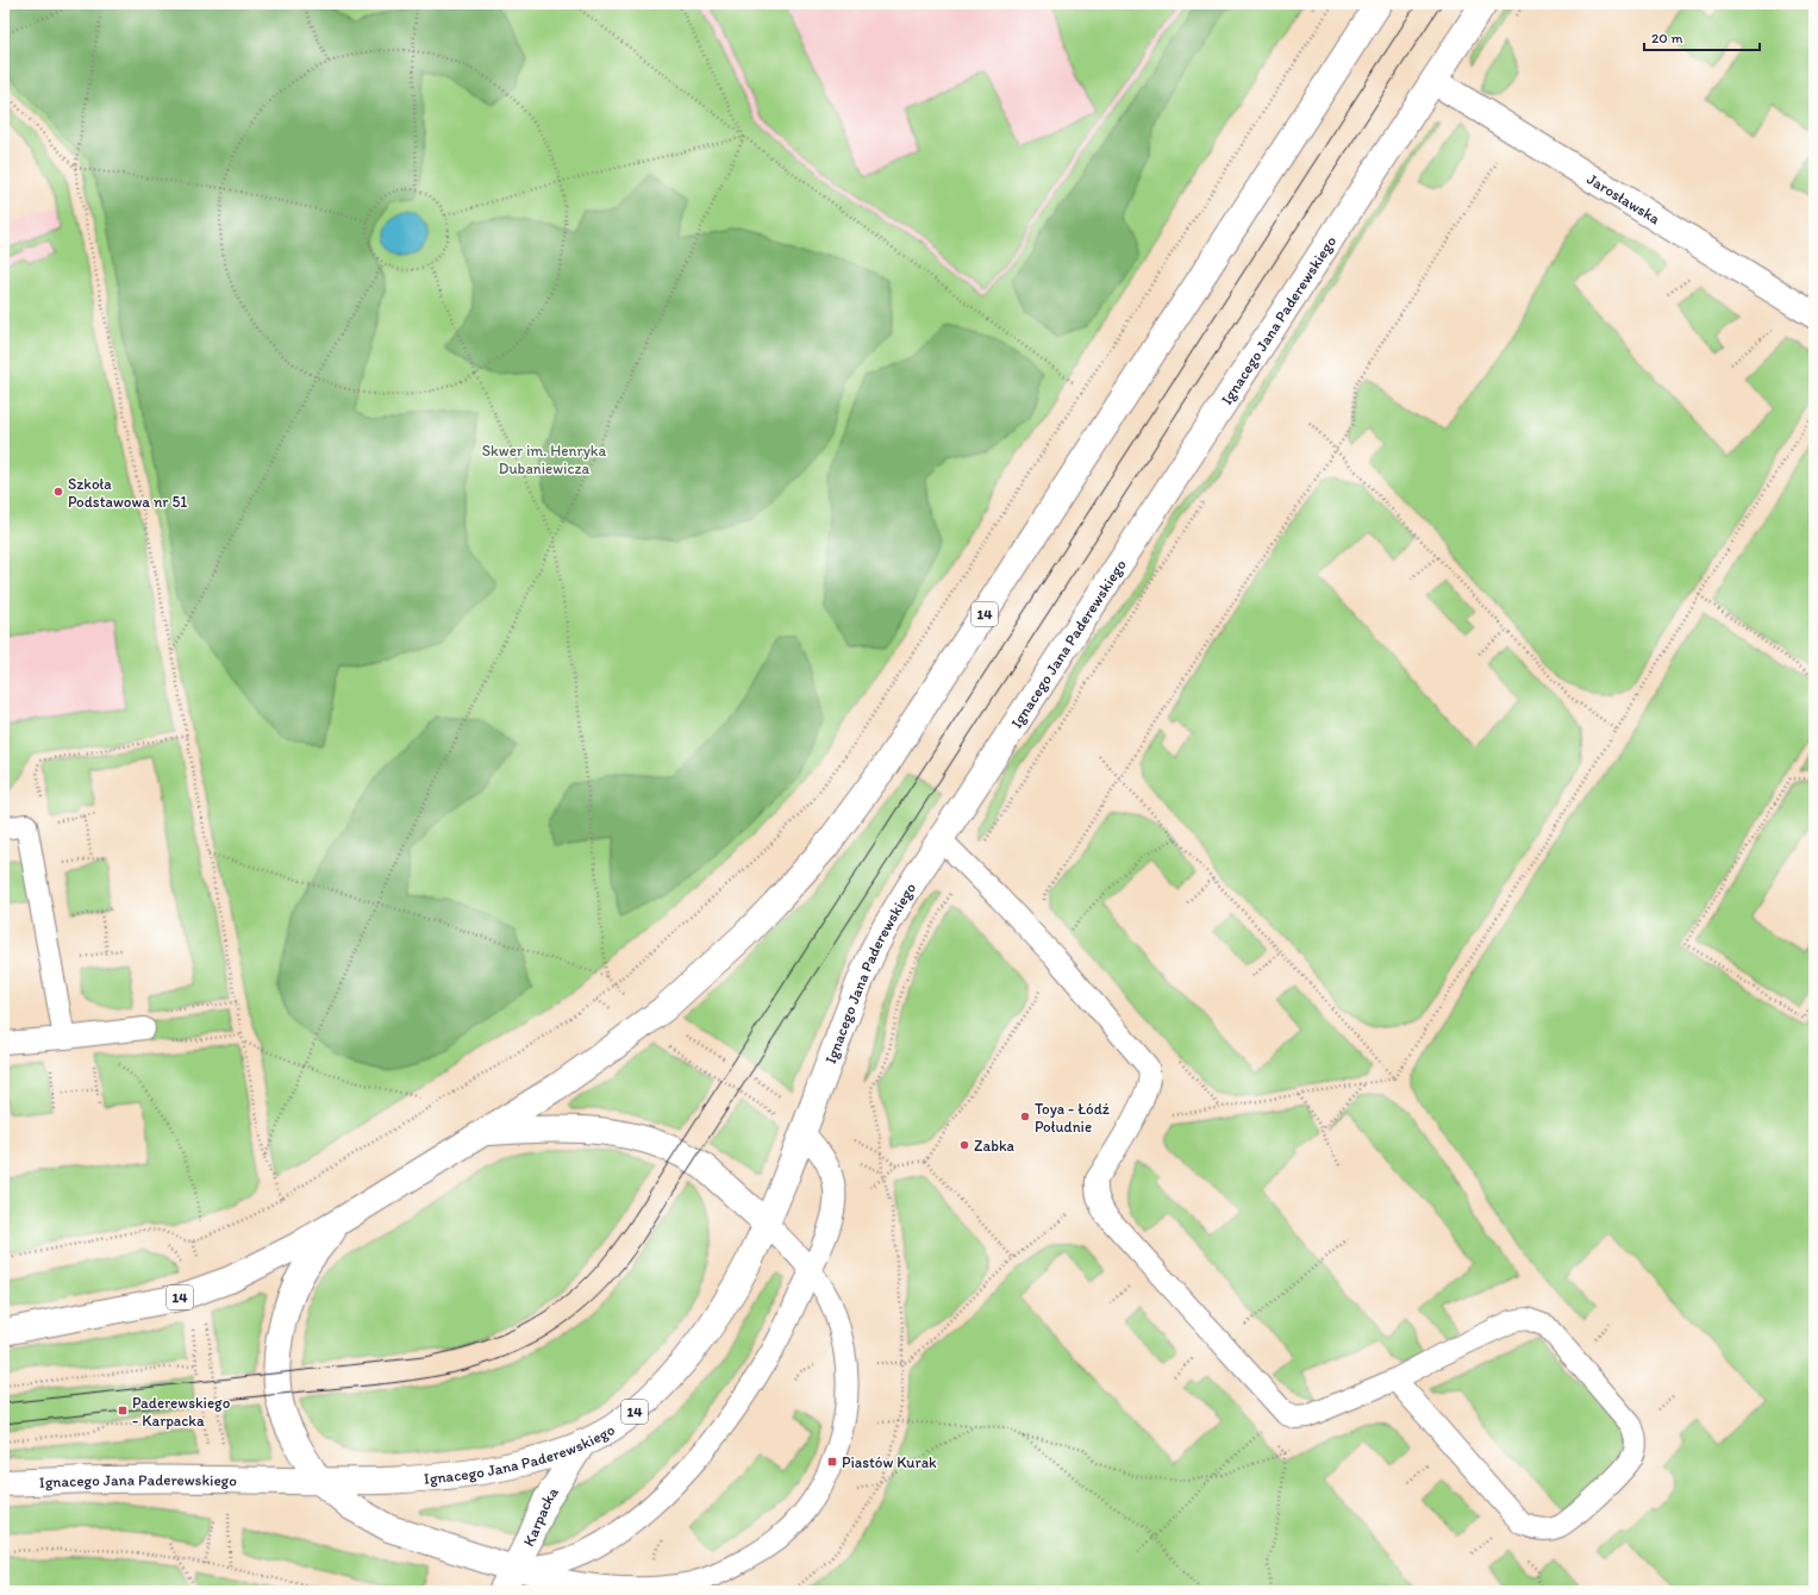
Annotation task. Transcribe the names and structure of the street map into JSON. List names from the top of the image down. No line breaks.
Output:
{"streets":{"main road":["Jarosławska","Ignacego Jana Paderewskiego","14","Karpacka"]},"crossings":[["Jarosławska","Ignacego Jana Paderewskiego"],["Ignacego Jana Paderewskiego","Karpacka"]],"parks":["Skwer im. Henryka Dubaniewicza"],"places":{"other":["Szkoła Podstawowa nr 51","Toya - Łódź Południe","Zabka"],"transit":["Paderewskiego - Karpacka","Piastów Kurak"]},"scale_bar":"20 m"}
